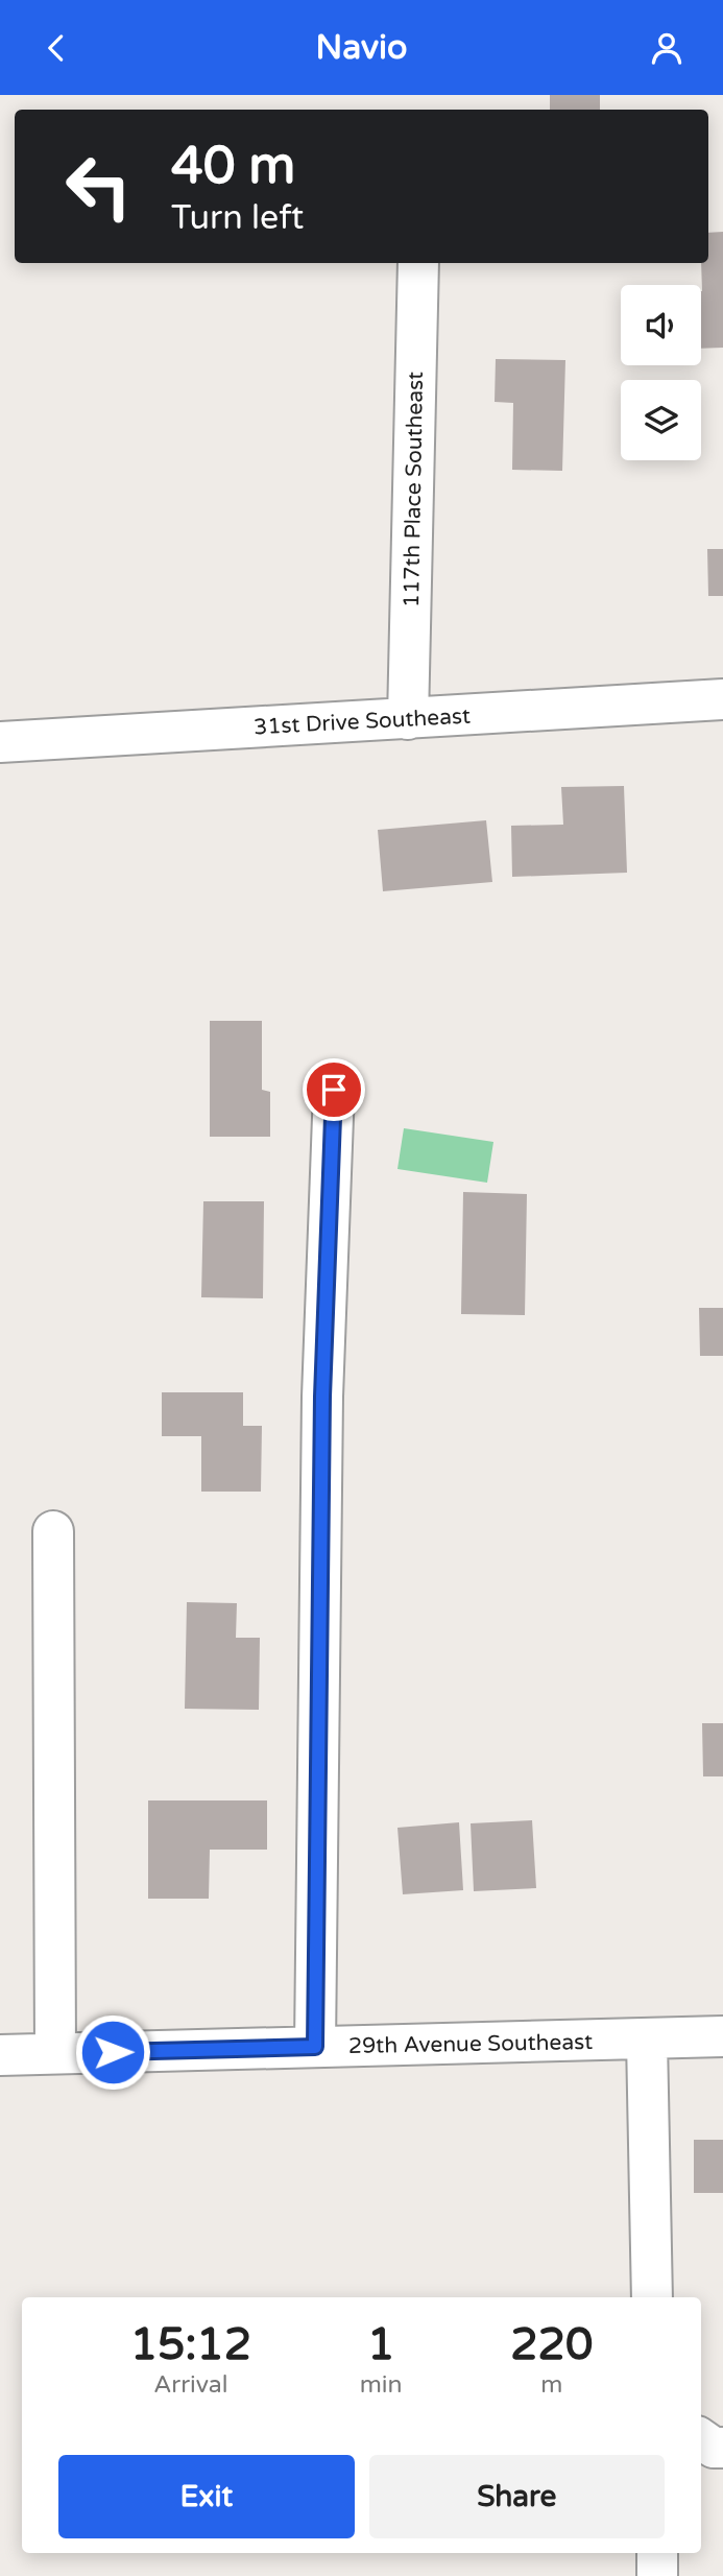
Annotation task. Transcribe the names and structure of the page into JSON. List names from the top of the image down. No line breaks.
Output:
{"streets":{"street":["117th Place Southeast","31st Drive Southeast","29th Avenue Southeast"]},"crossings":[["117th Place Southeast","31st Drive Southeast"]],"page":{"header":"Navio","turn":["40 m","Turn left"],"eta":["15:12","Arrival","1","min","220","m"],"buttons":["Exit","Share"]}}
